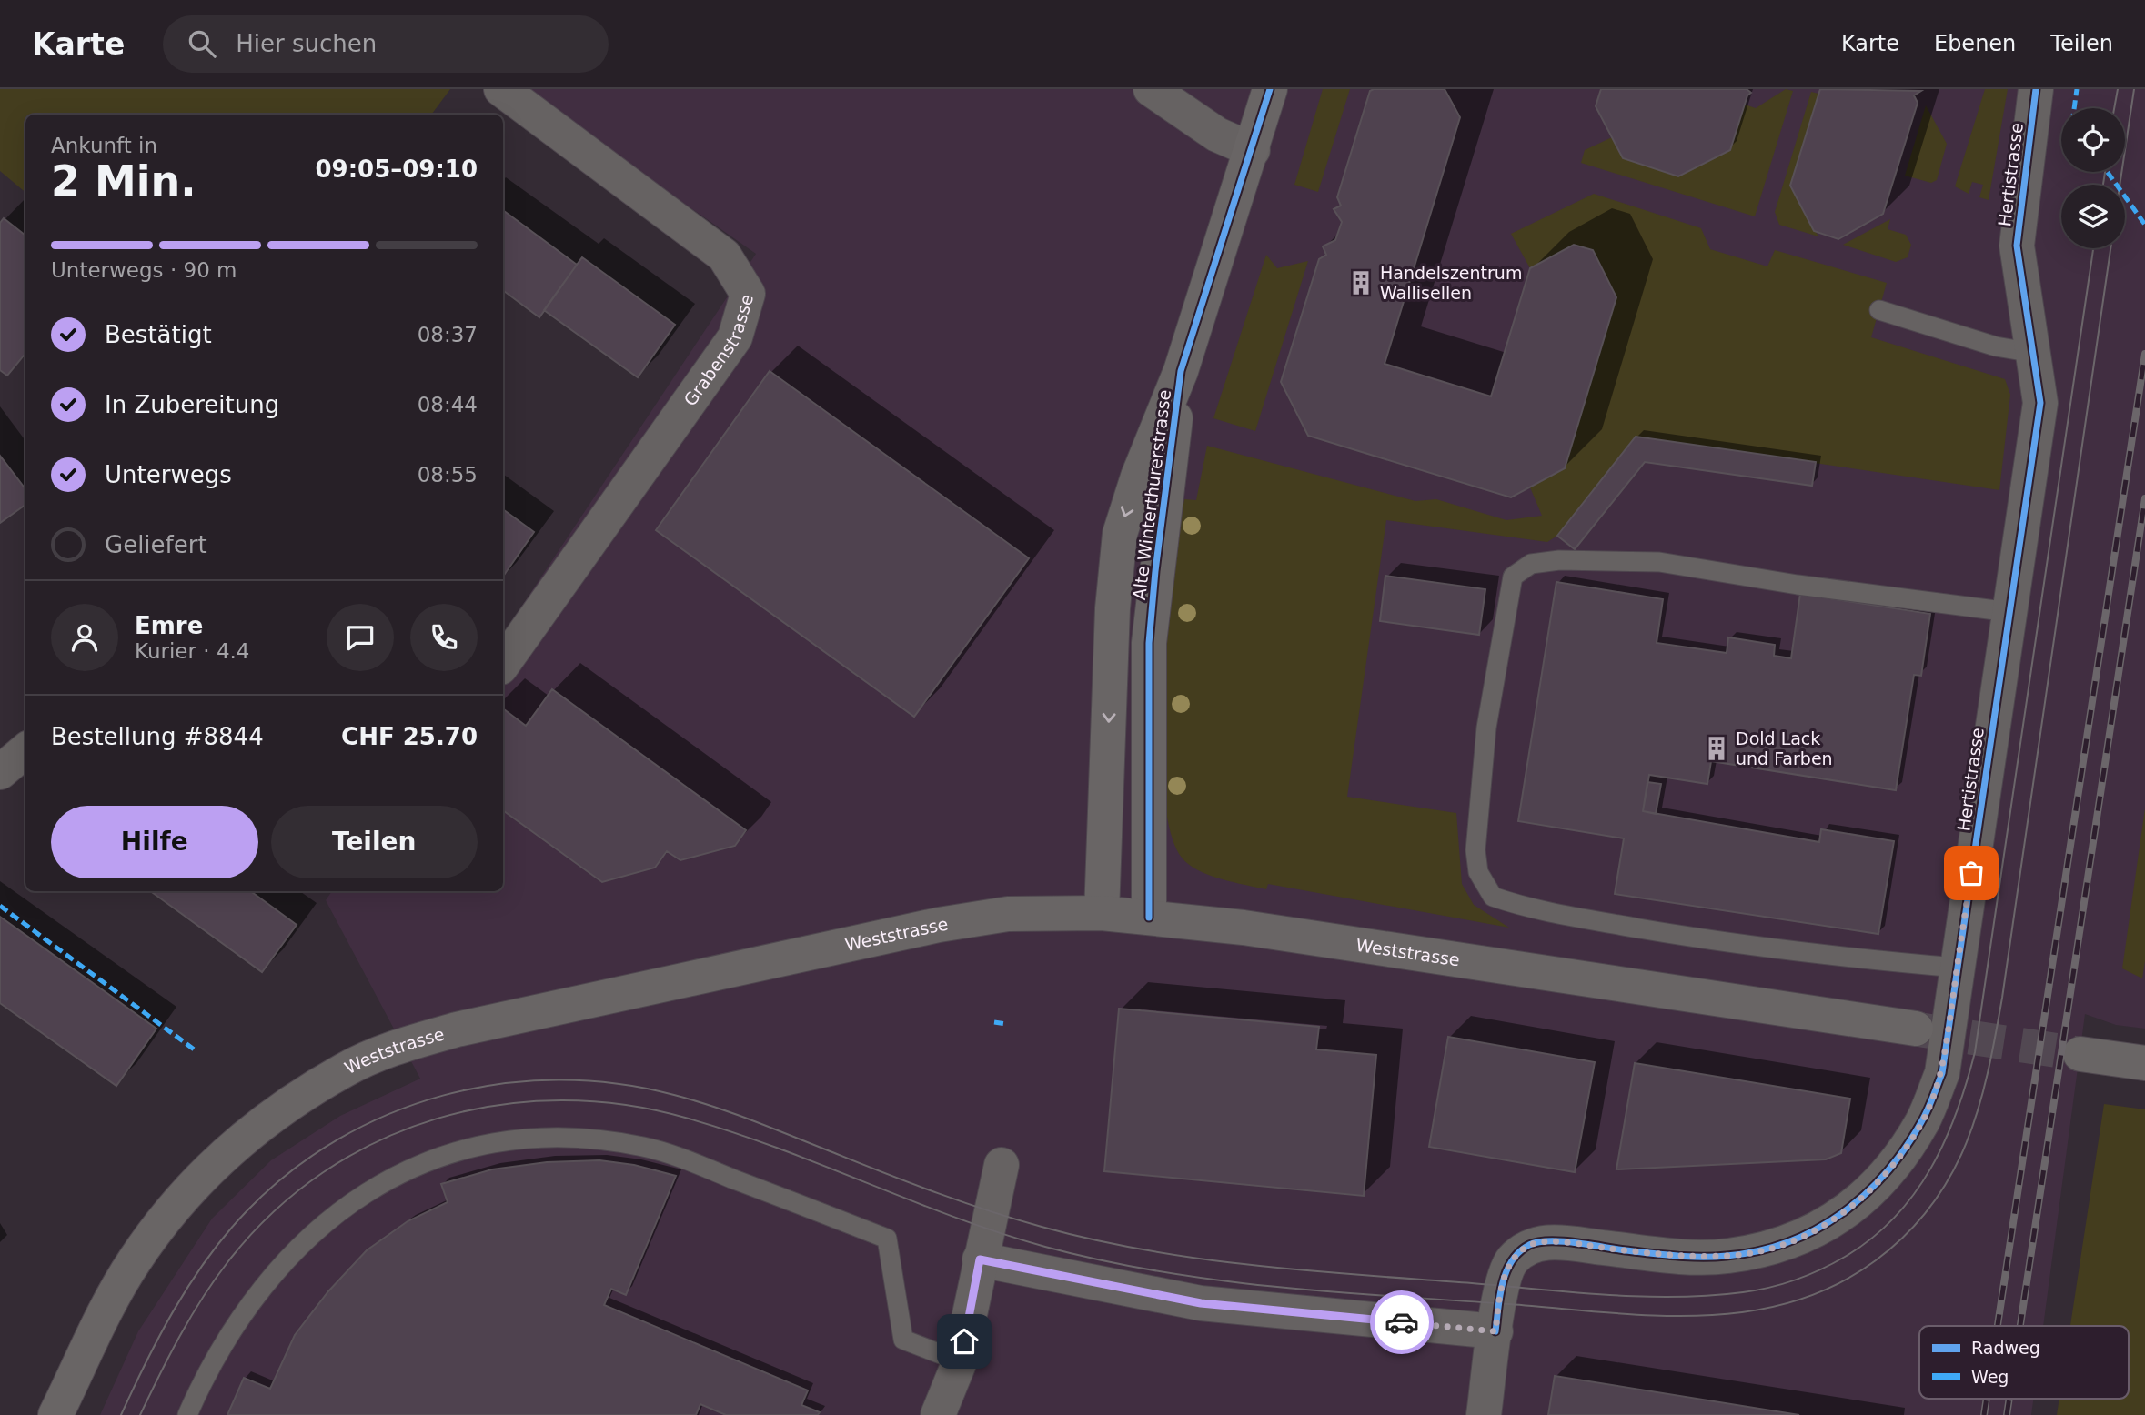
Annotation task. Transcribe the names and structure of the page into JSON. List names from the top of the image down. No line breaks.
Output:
{"streets":{"main road":["Alte Winterthurerstrasse","Weststrasse"],"street":["Hertistrasse","Grabenstrasse"]},"crossings":[["Alte Winterthurerstrasse","Weststrasse"]],"places":{"building":["Handelszentrum Wallisellen","Dold Lack und Farben"]},"legend":["Radweg","Weg"],"page":{"header":"Karte","search":"Hier suchen","nav":["Karte","Ebenen","Teilen"],"heading":["2 Min.","Ankunft in","09:05–09:10"],"panel":["Emre","Kurier · 4.4","Bestellung #8844","CHF 25.70"],"bar":"Unterwegs · 90 m","list":[["Bestätigt","08:37"],["In Zubereitung","08:44"],["Unterwegs","08:55"],"Geliefert"],"buttons":["Hilfe","Teilen"]}}
